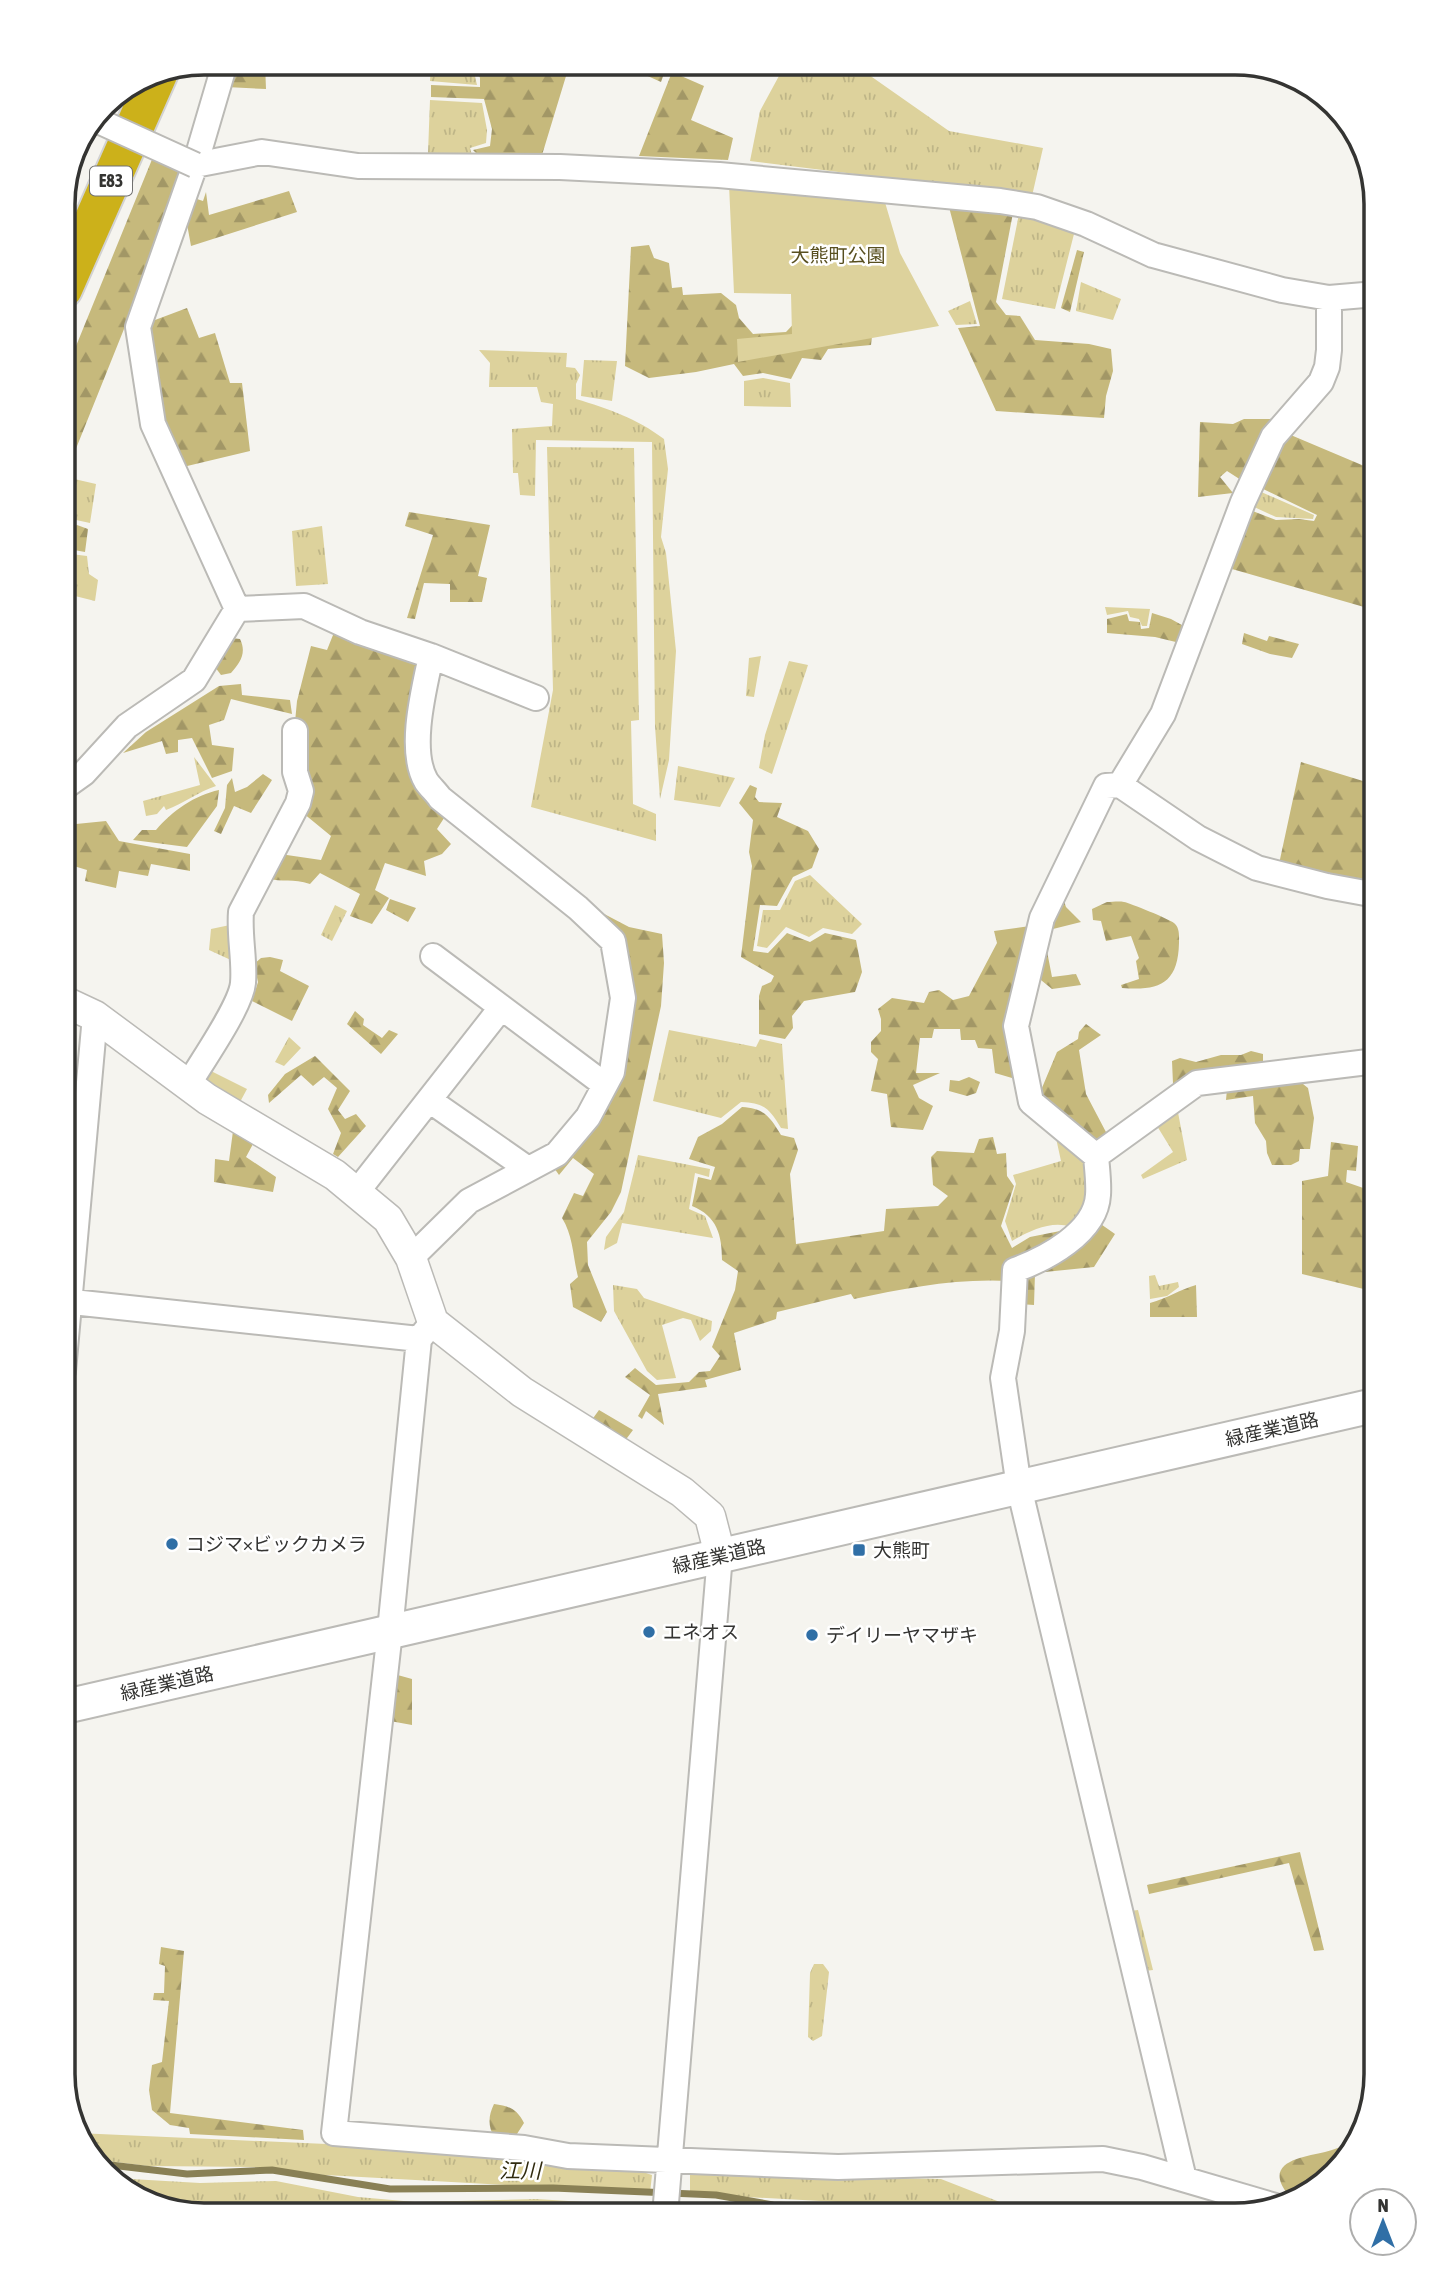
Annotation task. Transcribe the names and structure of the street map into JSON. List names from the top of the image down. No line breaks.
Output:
{"streets":{"highway":["E83"],"main road":["緑産業道路"]},"water":["江川"],"parks":["大熊町公園"],"places":{"other":["コジマ×ビックカメラ","エネオス","デイリーヤマザキ"],"transit":["大熊町"]},"north":"top"}
